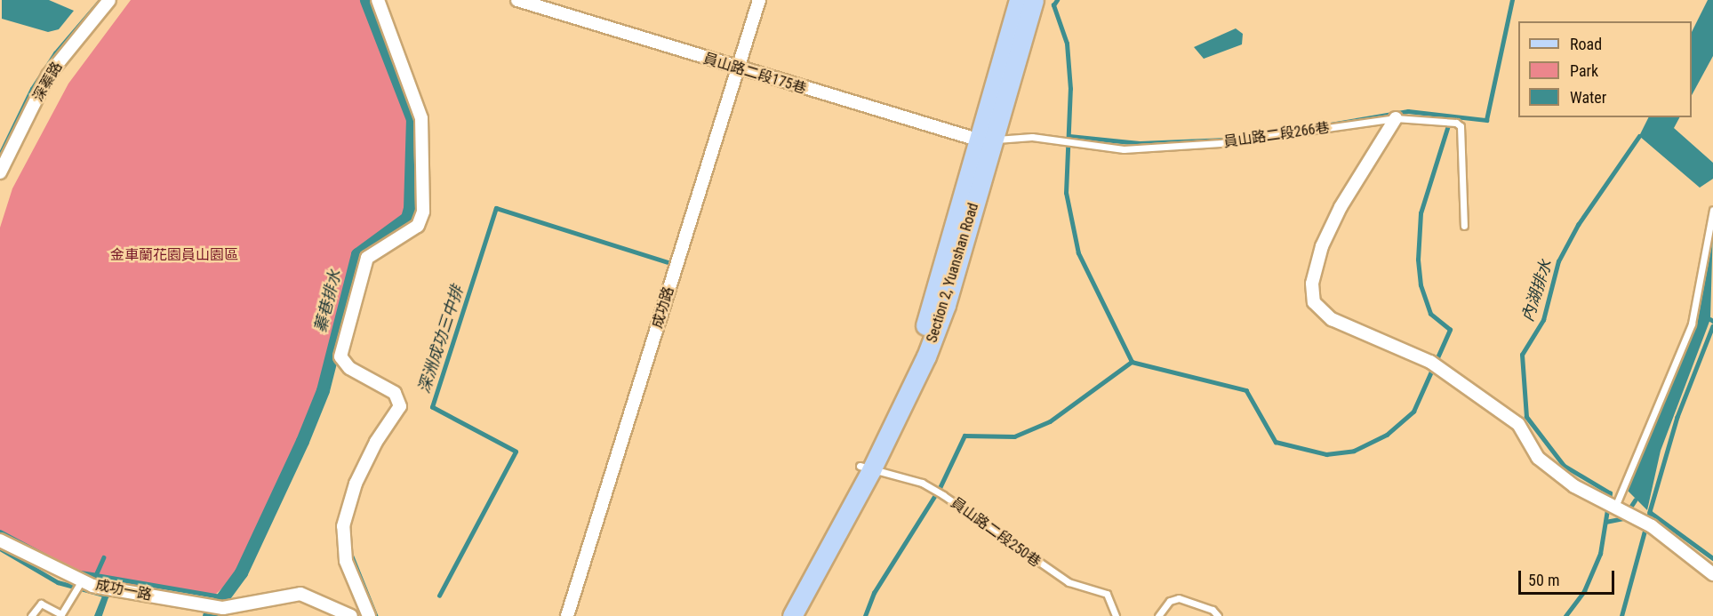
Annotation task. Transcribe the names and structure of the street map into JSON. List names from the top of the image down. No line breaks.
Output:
{"streets":{"main road":["Section 2, Yuanshan Road"],"street":["員山路二段175巷","深蓁路","成功路","成功一路"],"lane":["員山路二段266巷","員山路二段250巷"]},"crossings":[["員山路二段175巷","員山路二段266巷"],["員山路二段175巷","Section 2, Yuanshan Road"],["員山路二段175巷","成功路"],["員山路二段266巷","Section 2, Yuanshan Road"],["Section 2, Yuanshan Road","員山路二段250巷"]],"water":["內湖排水","蓁巷排水","深洲成功三中排"],"parks":["金車蘭花園員山園區"],"legend":["Road","Park","Water"],"scale_bar":"50 m"}
